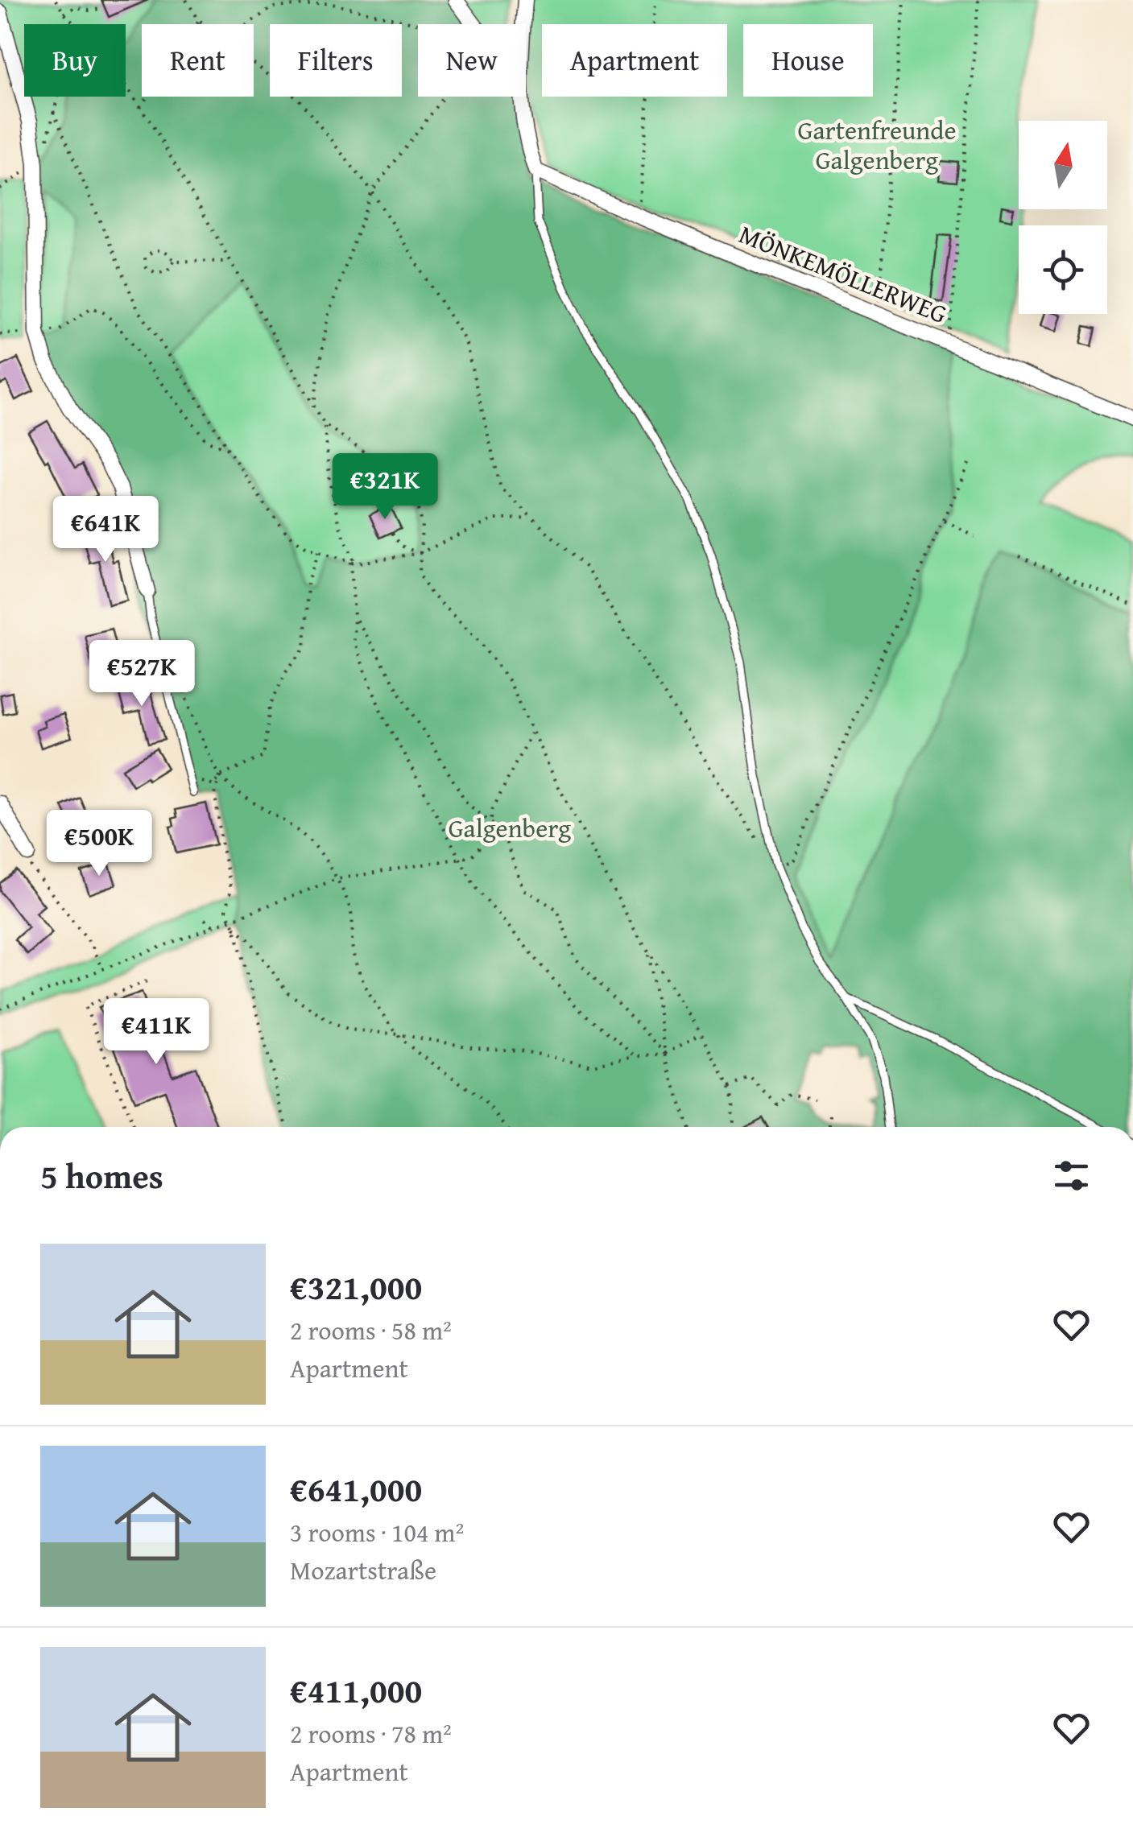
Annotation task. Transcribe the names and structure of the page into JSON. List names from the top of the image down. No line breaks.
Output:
{"streets":{"street":["MÖNKEMÖLLERWEG"]},"parks":["Gartenfreunde Galgenberg","Galgenberg"],"north":"top","page":{"chip":["Buy","Rent","Filters","New","Apartment","House"],"price":["€321K","€641K","€527K","€500K","€411K"],"heading":"5 homes","list":[{"name":"€321,000","note":"2 rooms · 58 m² · Apartment"},{"name":"€641,000","note":"3 rooms · 104 m² · Mozartstraße"},{"name":"€411,000","note":"2 rooms · 78 m² · Apartment"}]}}
